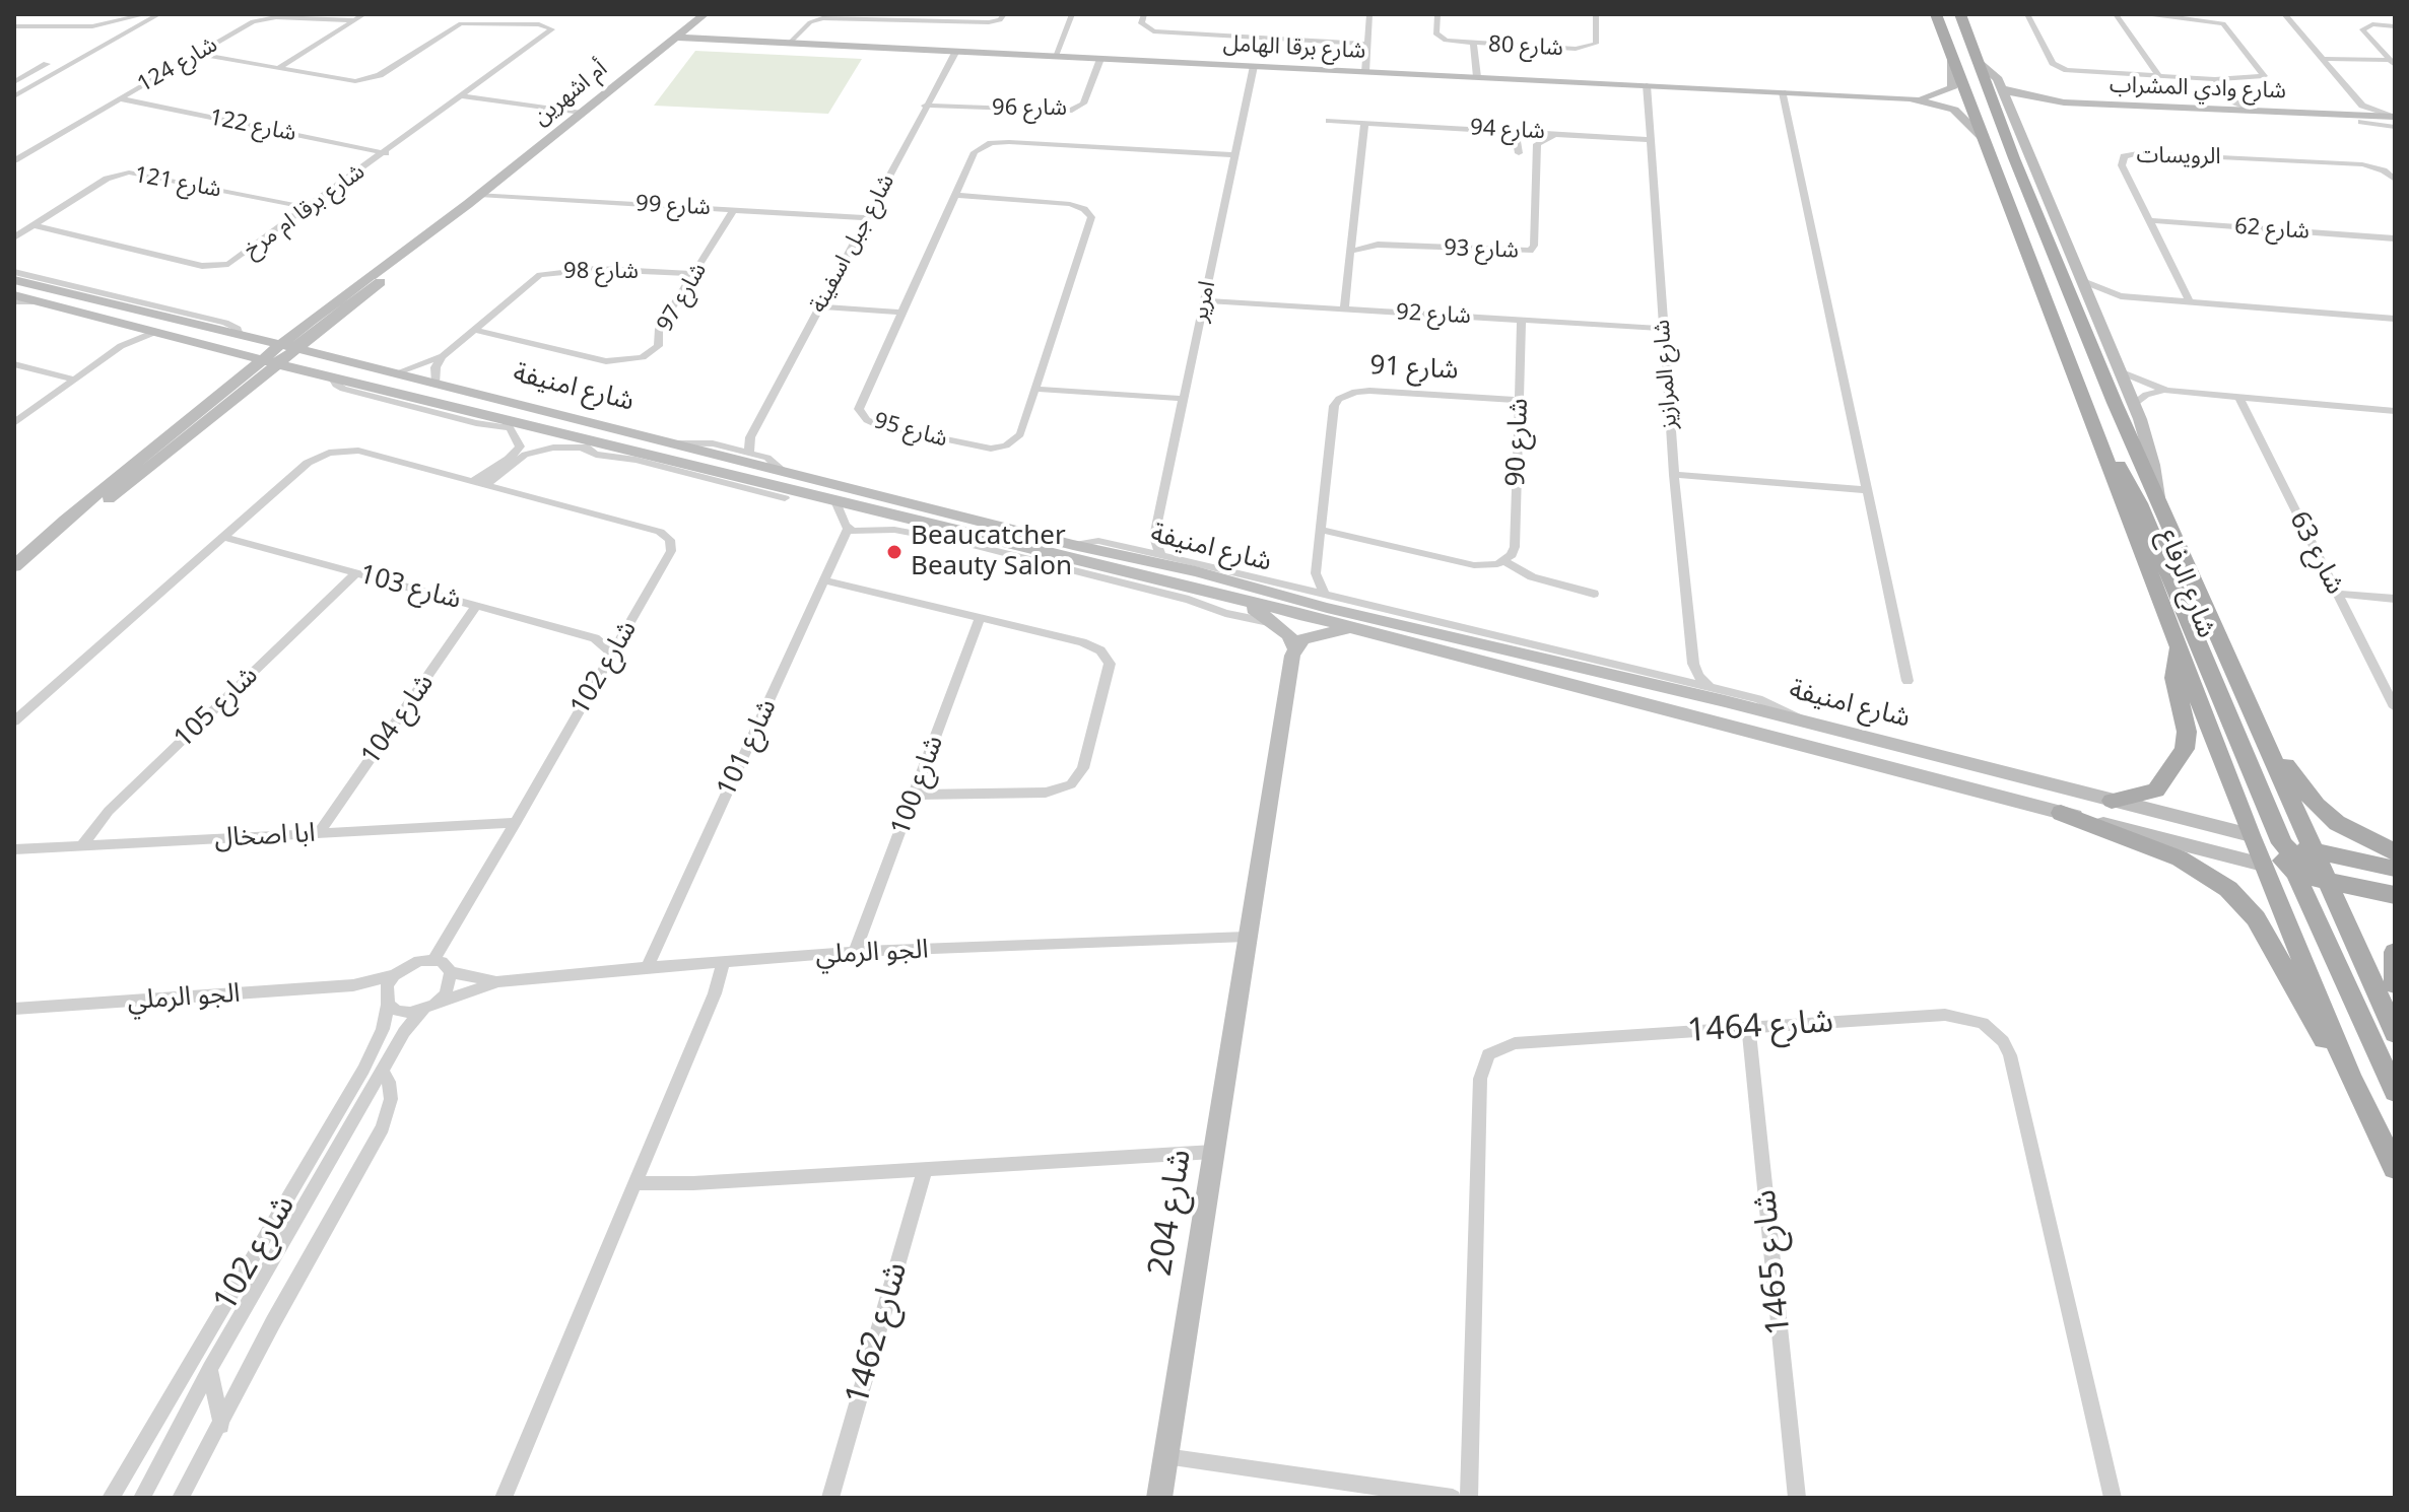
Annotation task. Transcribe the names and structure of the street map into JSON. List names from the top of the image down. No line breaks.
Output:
{"streets":{"main road":["شارع امنيفة","شارع الرفاع"],"street":["شارع 80","شارع برقا الهامل","شارع 124","شارع وادي المشراب","أم اشهرين","شارع 96","شارع 122","شارع 94","الرويسات","شارع 121","شارع 99","شارع برقا ام مرخ","شارع 62","شارع جبل اسفينة","شارع 93","شارع 98","شارع 97","امرير","شارع 92","شارع 91","شارع المرازيز","شارع 95","شارع 90","شارع 63","شارع 103","شارع 102","شارع 105","شارع 104","شارع 101","شارع 100","ابا اصخال","الجو الرملي","شارع 1464","شارع 204","شارع 1465","شارع 1462"]},"crossings":[["شارع 80","شارع برقا الهامل"],["شارع برقا الهامل","أم اشهرين"],["شارع برقا الهامل","شارع 96"],["شارع برقا الهامل","شارع جبل اسفينة"],["شارع برقا الهامل","امرير"],["شارع برقا الهامل","شارع المرازيز"],["شارع برقا الهامل","شارع الرفاع"],["شارع 124","شارع 122"],["شارع 124","شارع برقا ام مرخ"],["شارع وادي المشراب","شارع الرفاع"],["أم اشهرين","شارع 99"],["أم اشهرين","شارع امنيفة"],["شارع 96","شارع جبل اسفينة"],["شارع 122","شارع برقا ام مرخ"],["شارع 94","شارع 93"],["شارع 94","شارع المرازيز"],["الرويسات","شارع 62"],["شارع 121","شارع برقا ام مرخ"],["شارع 99","شارع جبل اسفينة"],["شارع 99","شارع 97"],["شارع 98","شارع 97"],["شارع 98","شارع امنيفة"],["امرير","شارع 92"],["امرير","شارع 95"],["شارع 92","شارع المرازيز"],["شارع 92","شارع 90"],["شارع 91","شارع 90"],["شارع امنيفة","شارع الرفاع"],["شارع 103","شارع 102"],["شارع 103","شارع 105"],["شارع 103","شارع 104"],["شارع 102","ابا اصخال"],["شارع 102","الجو الرملي"],["شارع 105","ابا اصخال"],["شارع 104","ابا اصخال"],["شارع 101","الجو الرملي"],["شارع 100","الجو الرملي"],["الجو الرملي","شارع 204"],["شارع 1464","شارع 1465"]],"places":["Beaucatcher Beauty Salon"]}
